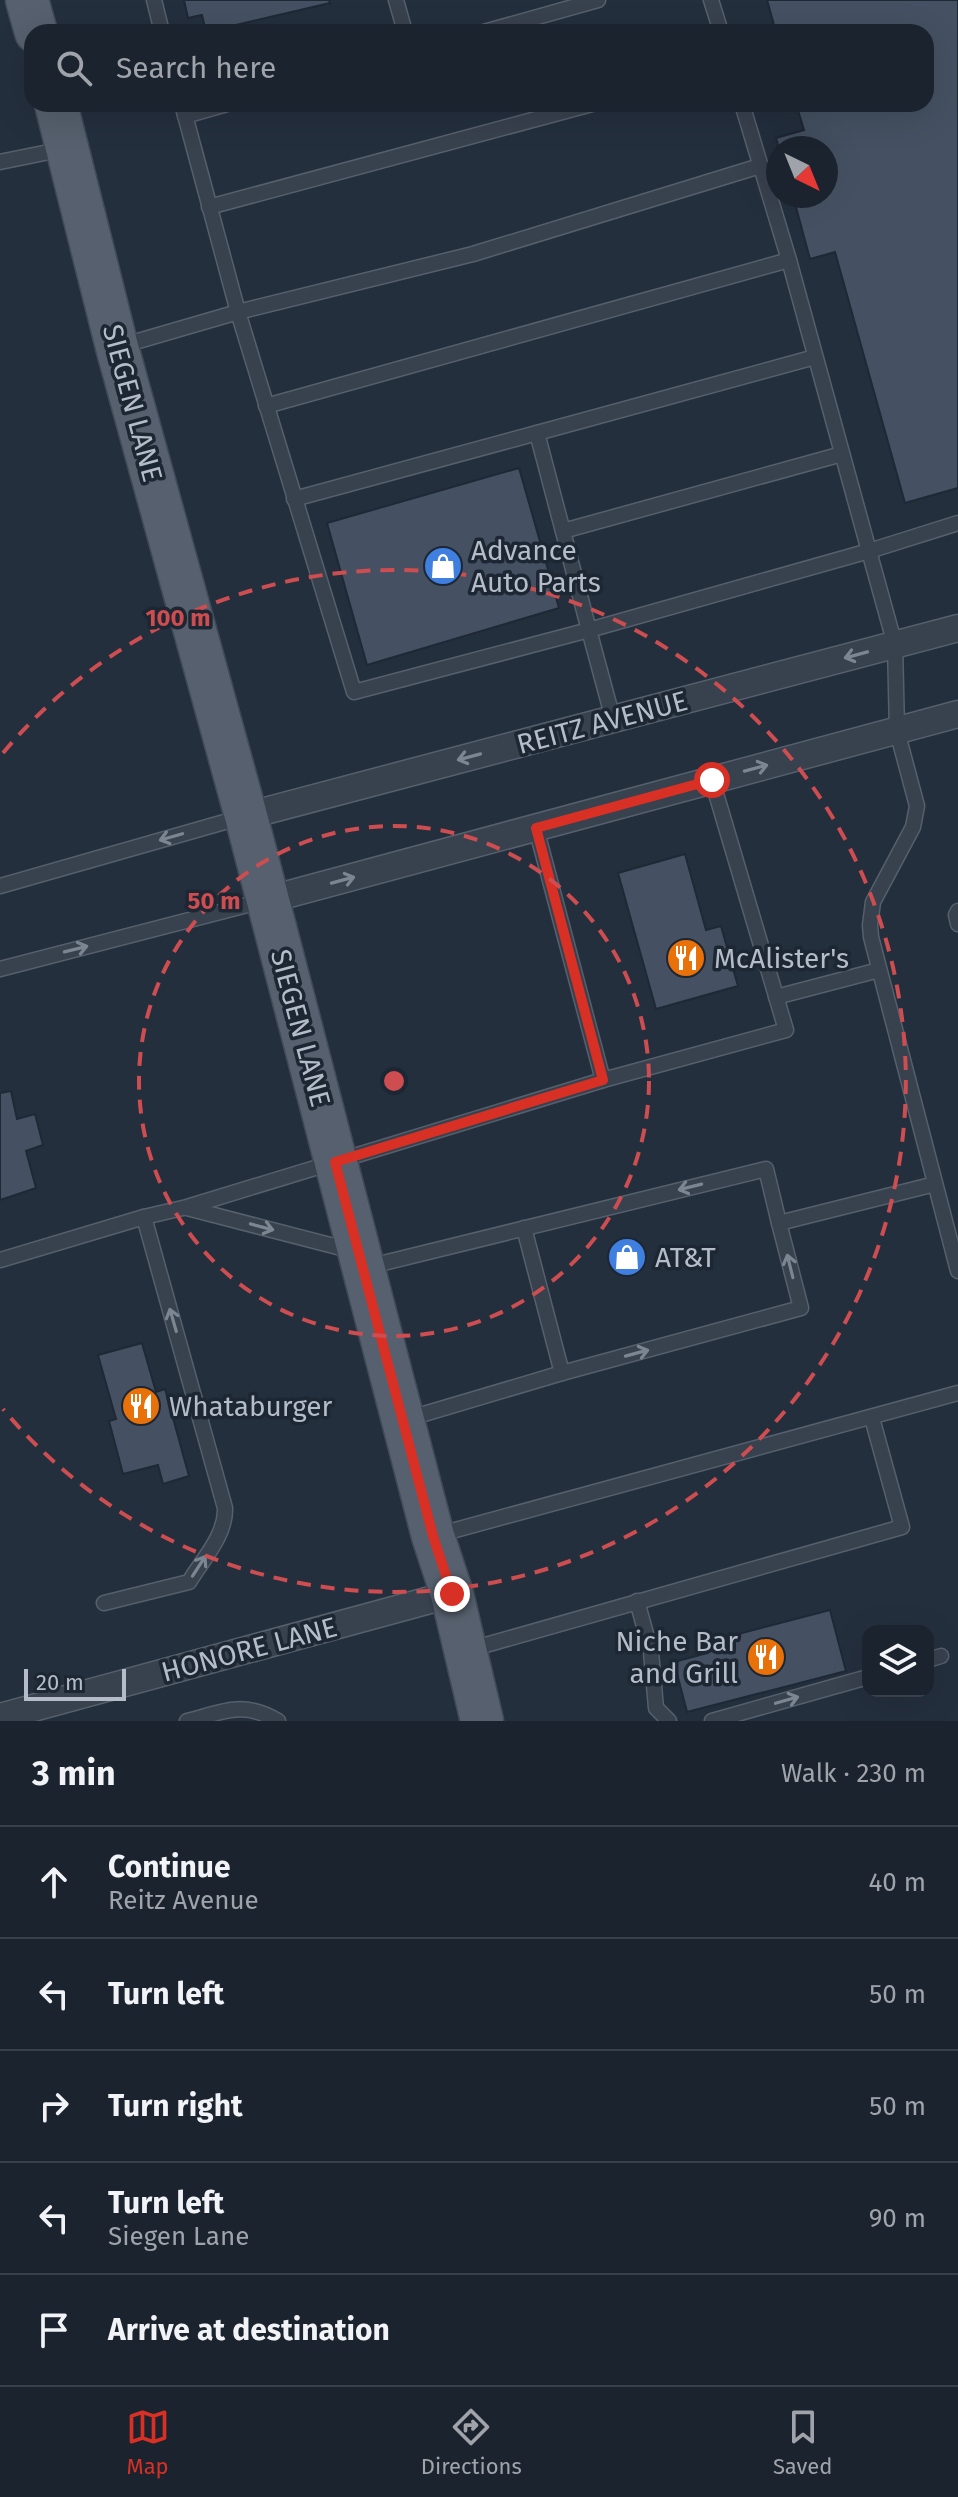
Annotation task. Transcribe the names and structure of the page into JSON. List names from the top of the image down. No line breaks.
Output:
{"streets":{"main road":["SIEGEN LANE"],"street":["REITZ AVENUE","HONORE LANE"]},"crossings":[["SIEGEN LANE","REITZ AVENUE"],["SIEGEN LANE","HONORE LANE"]],"places":{"shop":["Advance Auto Parts","AT&T"],"restaurant":["McAlister's","Whataburger","Niche Bar and Grill"]},"scale_bar":"20 m","north":"bottom right","page":{"search":"Search here","scale":"20 m","heading":["3 min","Walk · 230 m"],"list":[["Continue","Reitz Avenue","40 m"],["Turn left","50 m"],["Turn right","50 m"],["Turn left","Siegen Lane","90 m"],"Arrive at destination"],"nav":["Map","Directions","Saved"]},"rings":["100 m","50 m"]}
